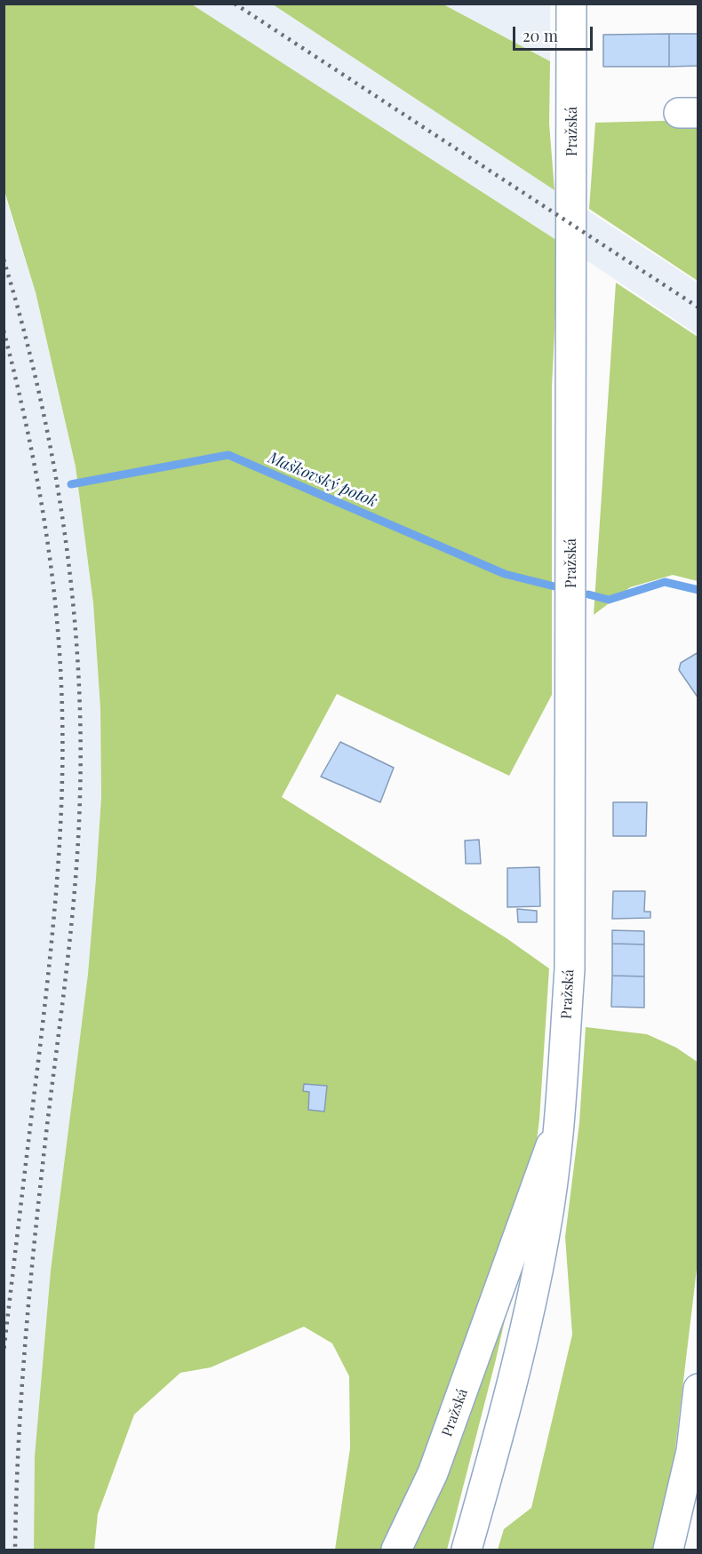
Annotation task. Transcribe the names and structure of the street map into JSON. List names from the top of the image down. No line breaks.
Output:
{"streets":{"main road":["Pražská"]},"water":["Maškovský potok"],"scale_bar":"20 m"}
